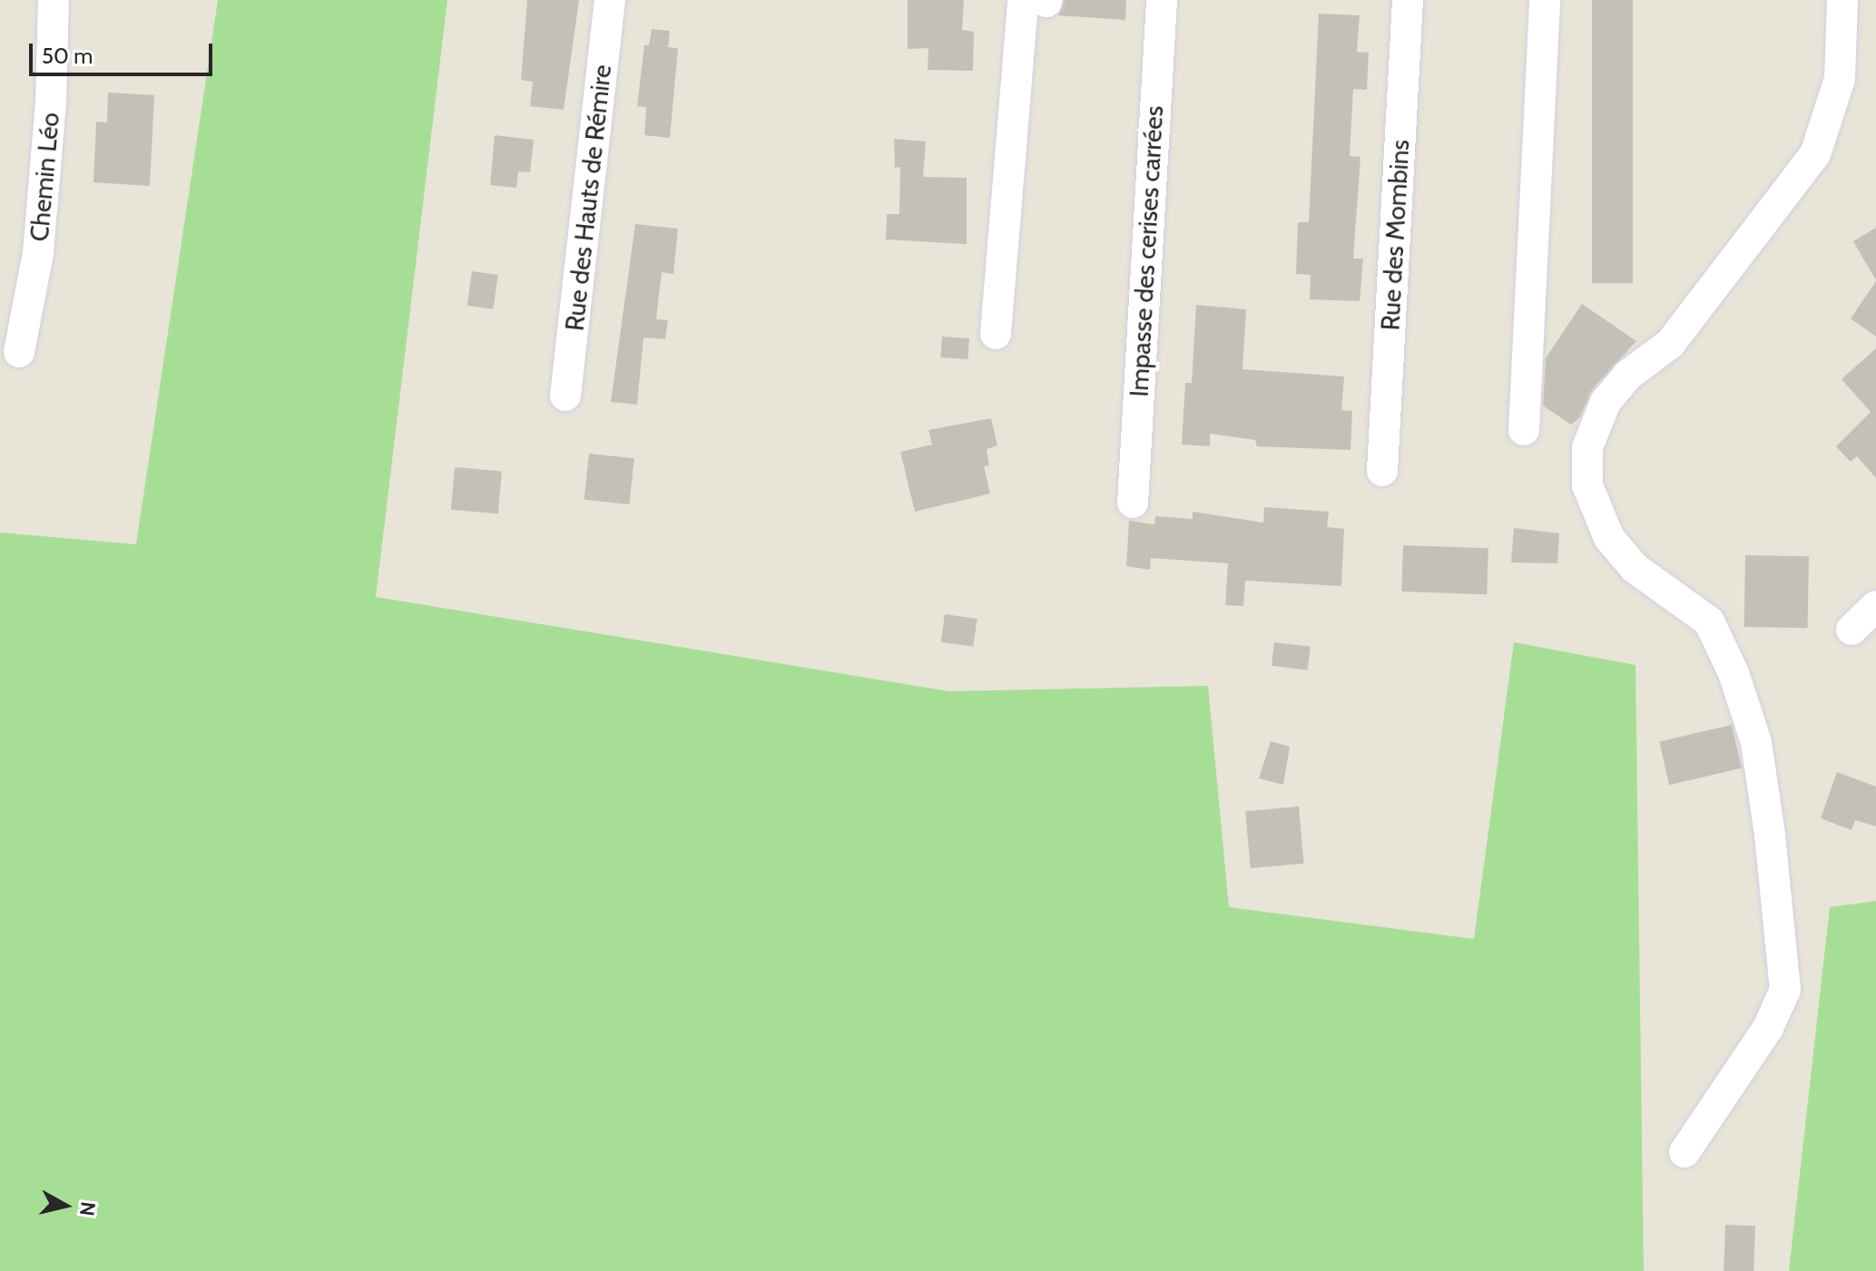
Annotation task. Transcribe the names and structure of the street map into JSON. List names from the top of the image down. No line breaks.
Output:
{"streets":{"street":["Chemin Léo","Rue des Hauts de Rémire","Rue des Mombins","Impasse des cerises carrées"]},"scale_bar":"50 m","north":"right"}
